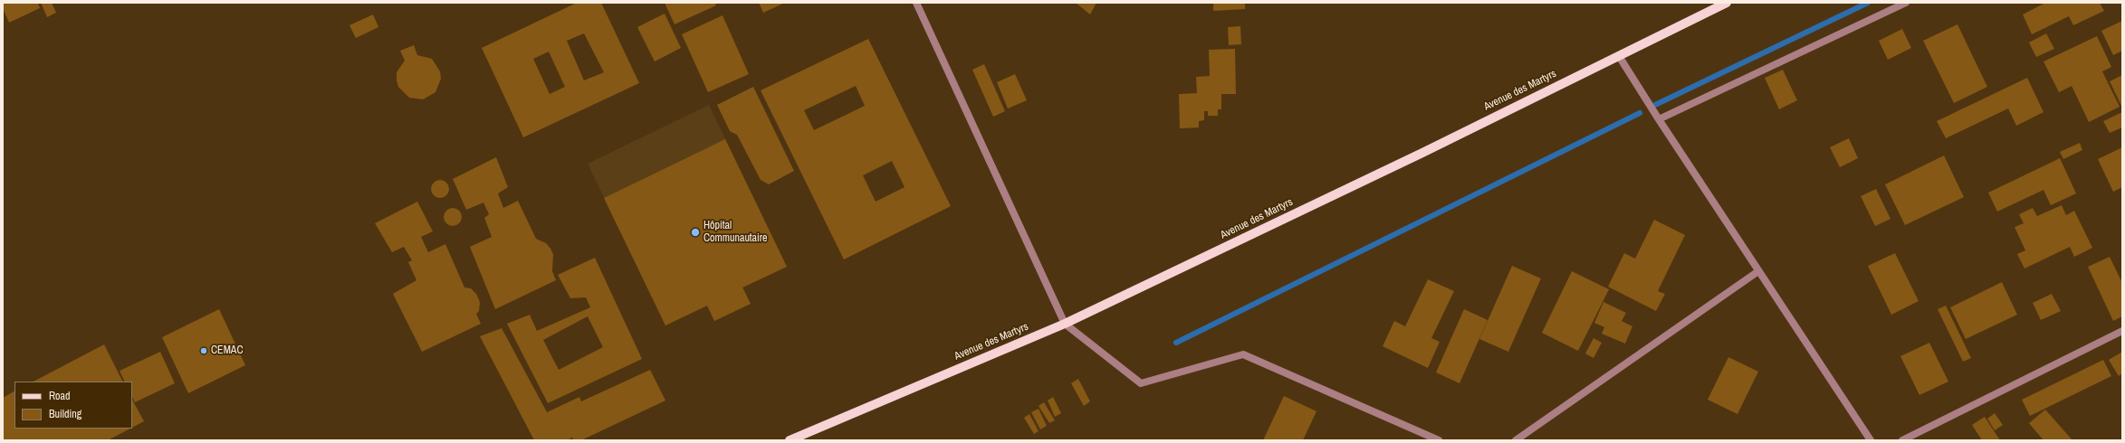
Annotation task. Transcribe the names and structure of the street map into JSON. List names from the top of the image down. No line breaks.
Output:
{"streets":{"main road":["Avenue des Martyrs"]},"places":["Hôpital Communautaire","CEMAC"],"legend":["Road","Building"]}
